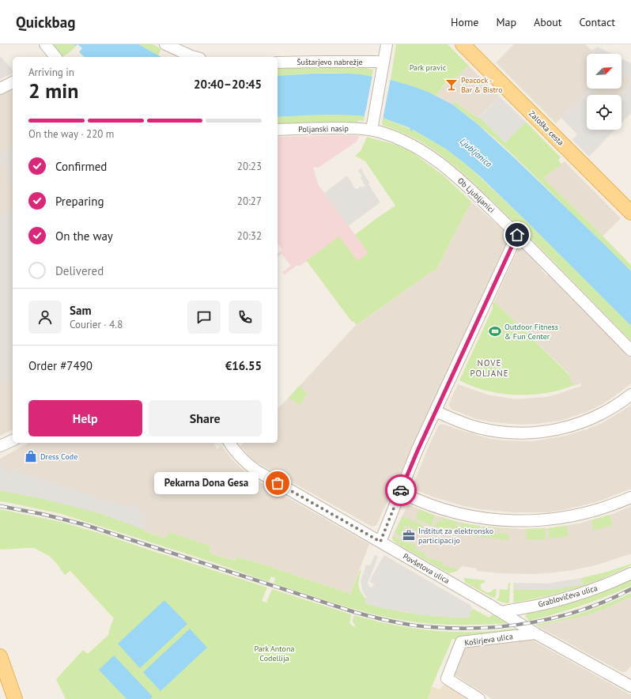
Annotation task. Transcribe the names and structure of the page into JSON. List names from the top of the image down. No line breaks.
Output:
{"streets":{"main road":["Zaloška cesta"],"street":["Šuštarjevo nabrežje","Poljanski nasip","Ob Ljubljanici","Povšetova ulica","Grablovičeva ulica","Koširjeva ulica"]},"crossings":[["Poljanski nasip","Ob Ljubljanici"],["Povšetova ulica","Grablovičeva ulica"],["Povšetova ulica","Koširjeva ulica"]],"districts":["NOVE POLJANE"],"water":["Ljubljanica"],"parks":["Park pravic","Park Antona Codellija"],"places":{"bar":["Peacock - Bar & Bistro"],"sports":["Outdoor Fitness & Fun Center"],"shop":["Dress Code"],"other":["Pekarna Dona Gesa"],"office":["Inštitut za elektronsko participacijo"]},"north":"top right","page":{"header":"Quickbag","nav":["Home","Map","About","Contact"],"heading":["2 min","Arriving in","20:40–20:45"],"panel":["Sam","Courier · 4.8","Order #7490","€16.55"],"bar":"On the way · 220 m","list":[["Confirmed","20:23"],["Preparing","20:27"],["On the way","20:32"],"Delivered"],"buttons":["Help","Share"],"bubble":"Pekarna Dona Gesa"}}
